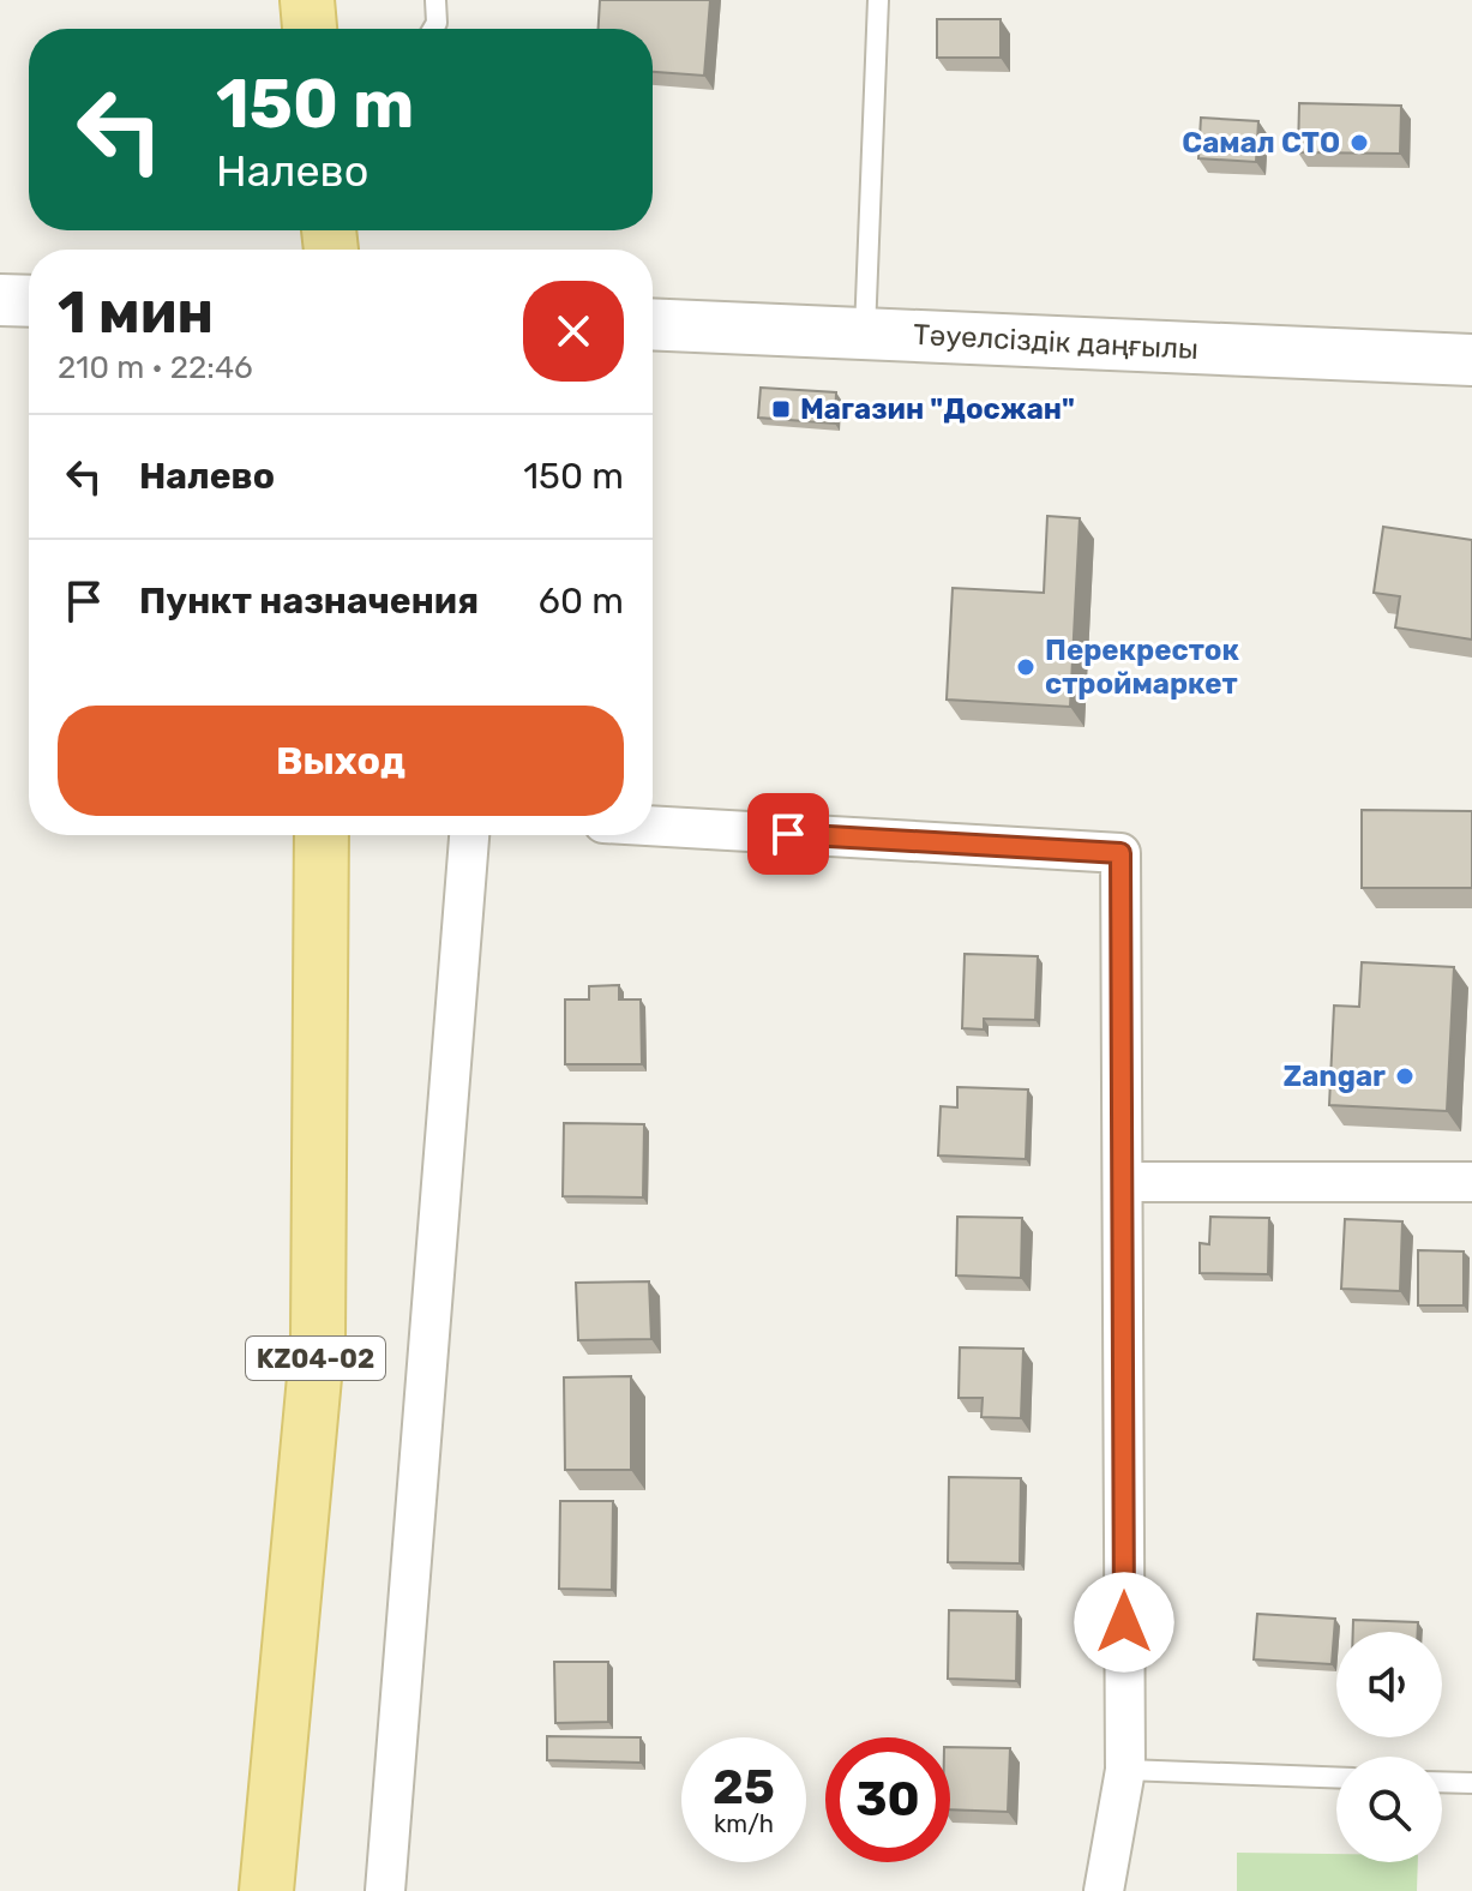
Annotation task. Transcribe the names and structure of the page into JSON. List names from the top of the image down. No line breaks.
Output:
{"streets":{"main road":["KZ04-02"],"street":["Тәуелсіздік даңғылы"]},"places":{"other":["Самал СТО","Перекресток строймаркет","Zangar"],"transit":["Магазин \"Досжан\""]},"page":{"turn":["150 m","Налево"],"heading":["1 мин","210 m · 22:46"],"list":[{"name":"Налево","value":"150 m"},{"name":"Пункт назначения","value":"60 m"}],"buttons":"Выход","speed":"25 km/h","limit":"30"}}
